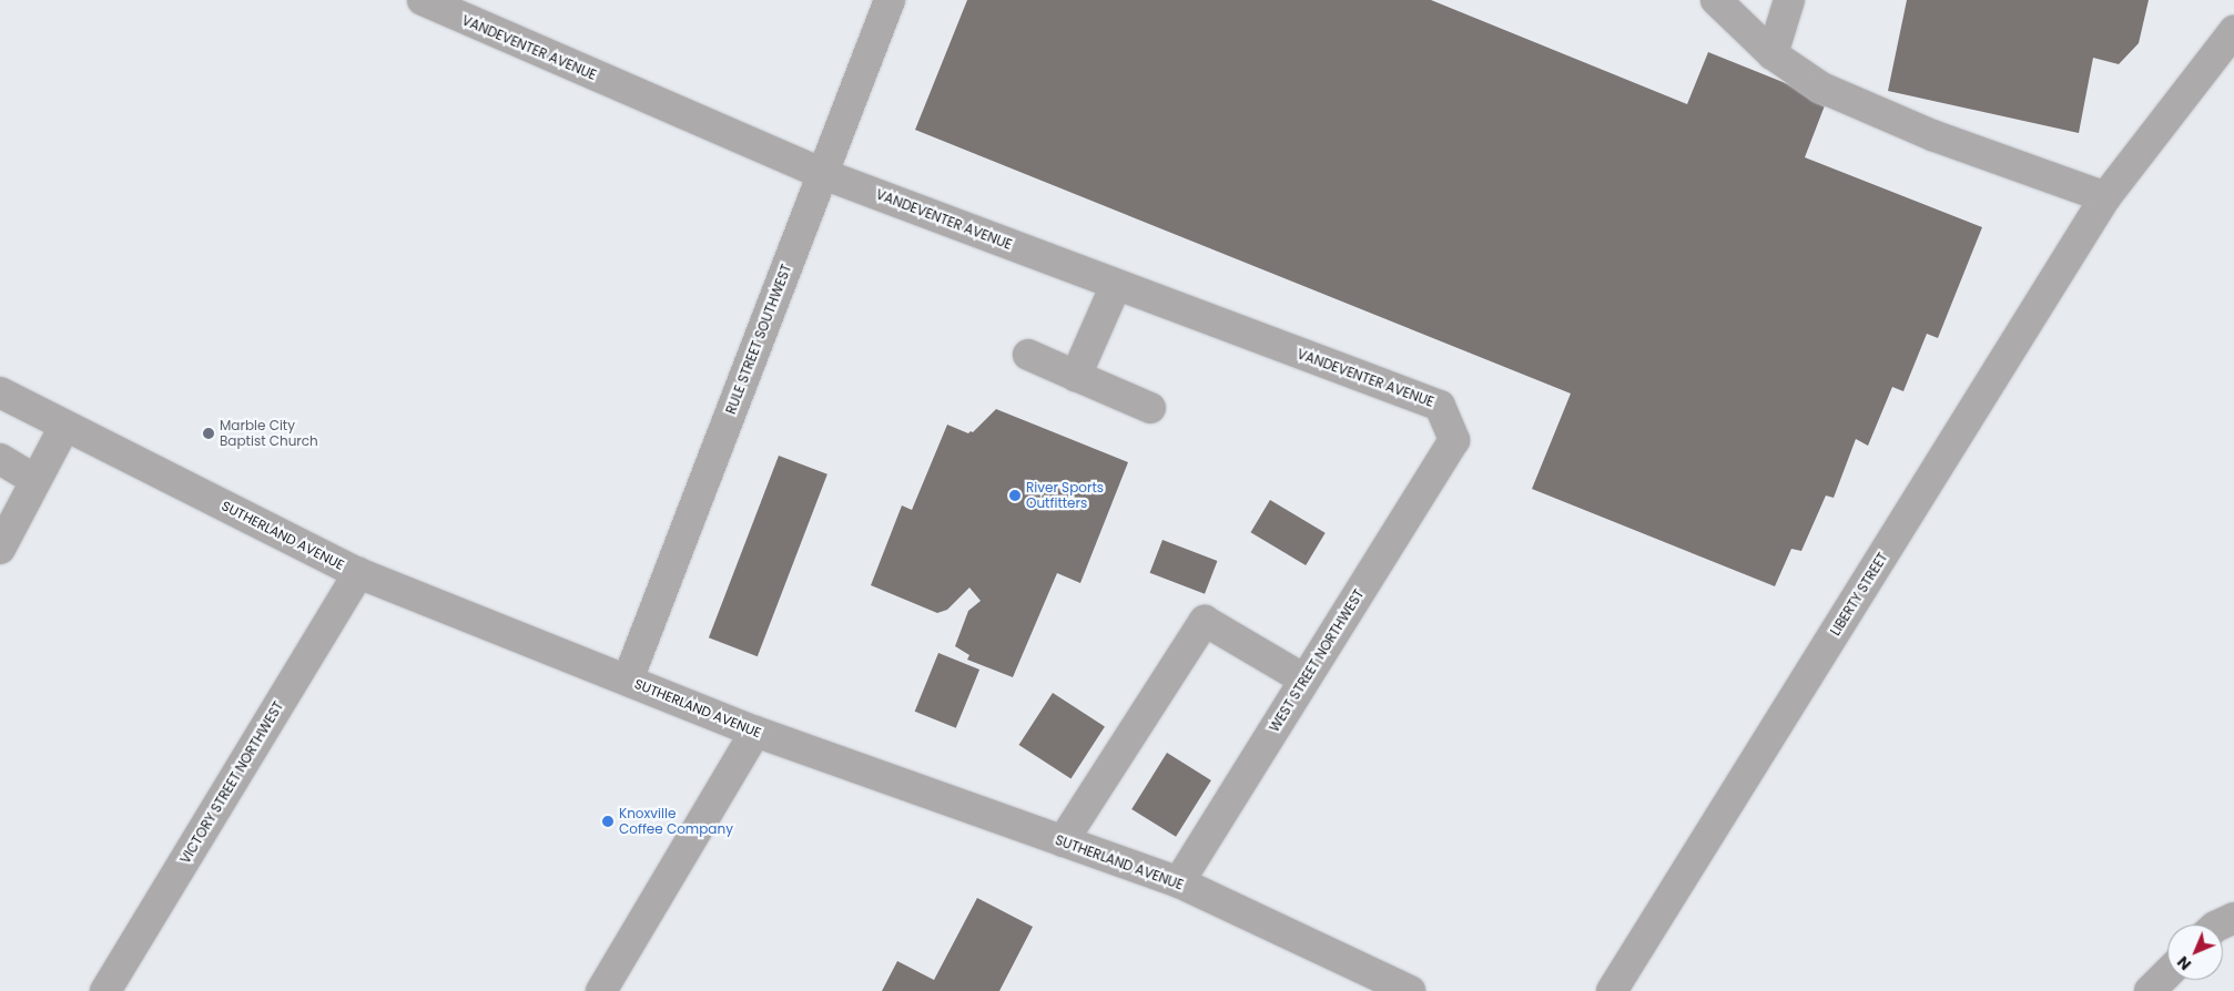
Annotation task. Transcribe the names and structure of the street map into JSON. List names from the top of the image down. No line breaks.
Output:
{"streets":{"street":["VANDEVENTER AVENUE","RULE STREET SOUTHWEST","SUTHERLAND AVENUE","LIBERTY STREET","WEST STREET NORTHWEST","VICTORY STREET NORTHWEST"]},"crossings":[["VANDEVENTER AVENUE","RULE STREET SOUTHWEST"],["VANDEVENTER AVENUE","WEST STREET NORTHWEST"],["RULE STREET SOUTHWEST","SUTHERLAND AVENUE"],["SUTHERLAND AVENUE","WEST STREET NORTHWEST"],["SUTHERLAND AVENUE","VICTORY STREET NORTHWEST"]],"places":["Marble City Baptist Church","River Sports Outfitters","Knoxville Coffee Company"],"north":"bottom left"}
